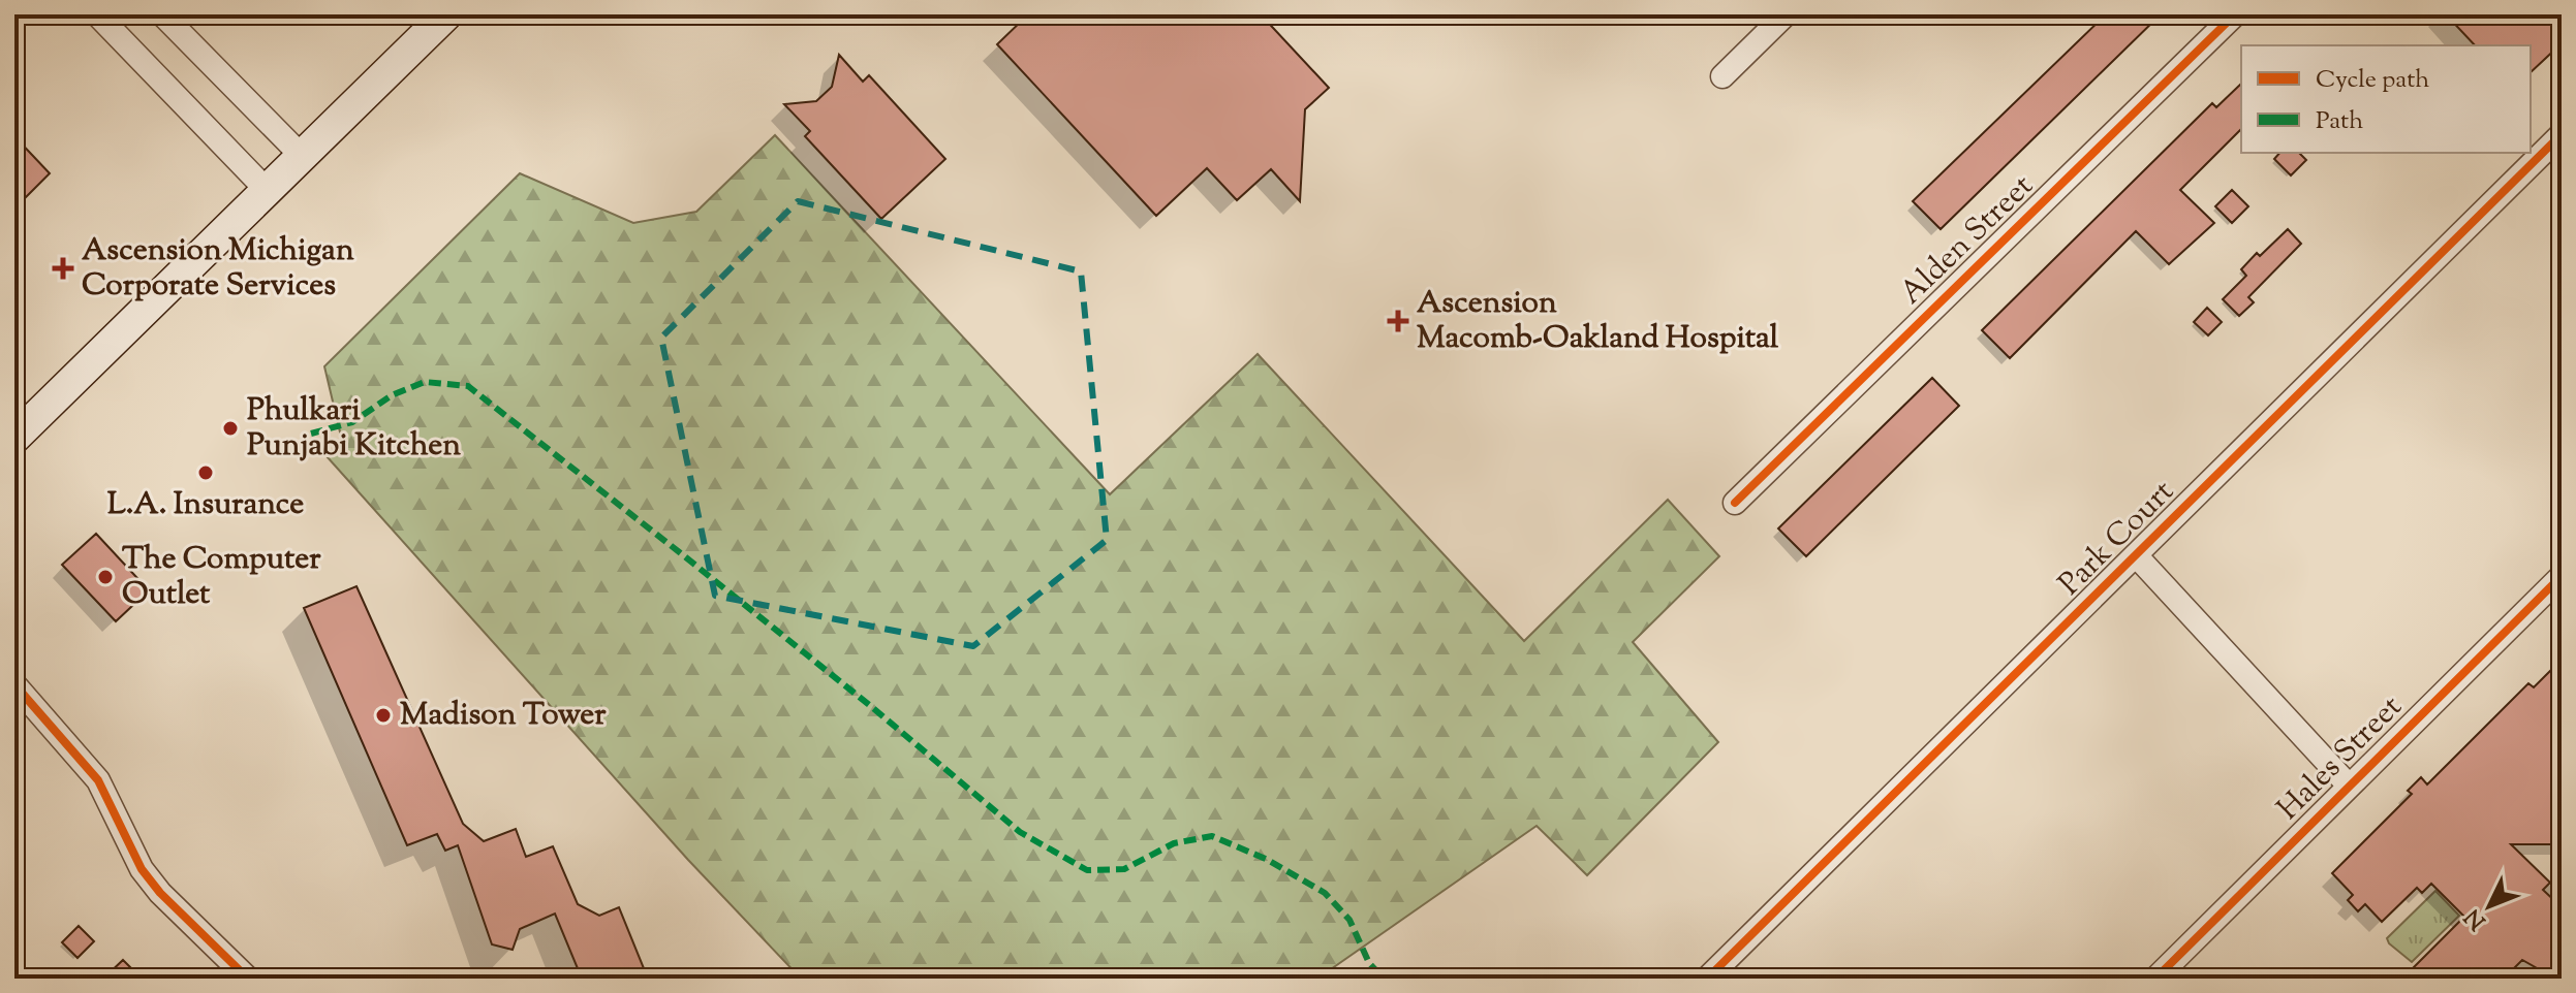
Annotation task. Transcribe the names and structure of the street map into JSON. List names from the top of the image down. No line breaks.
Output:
{"streets":{"street":["Alden Street","Park Court","Hales Street"]},"places":{"health":["Ascension Michigan Corporate Services","Ascension Macomb-Oakland Hospital"],"other":["Phulkari Punjabi Kitchen","L.A. Insurance","The Computer Outlet","Madison Tower"]},"legend":["Cycle path","Path"],"north":"bottom left"}
